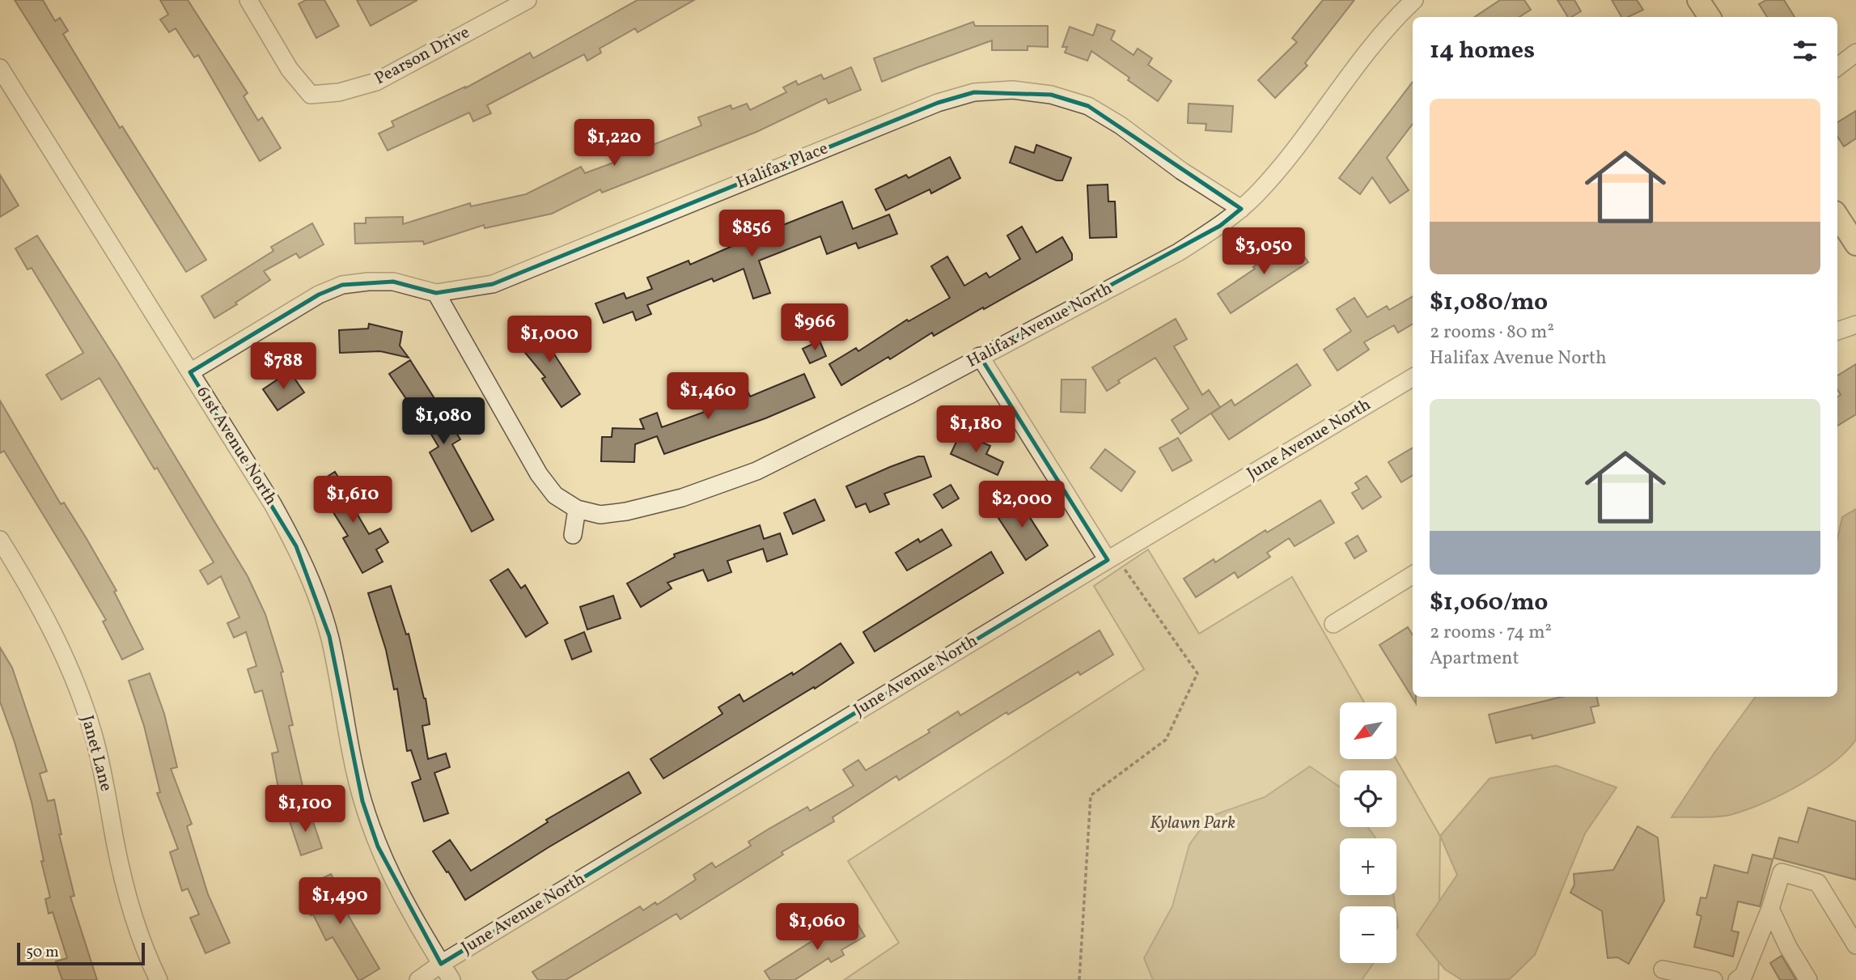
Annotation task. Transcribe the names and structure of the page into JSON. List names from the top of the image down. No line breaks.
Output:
{"streets":{"street":["Pearson Drive","Halifax Place","Halifax Avenue North","June Avenue North","61st Avenue North","Janet Lane"]},"crossings":[["Halifax Place","Halifax Avenue North"],["Halifax Place","61st Avenue North"],["June Avenue North","61st Avenue North"]],"parks":["Kylawn Park"],"scale_bar":"50 m","north":"bottom left","page":{"heading":"14 homes","list":[{"name":"$1,080/mo","note":"2 rooms · 80 m² · Halifax Avenue North"},{"name":"$1,060/mo","note":"2 rooms · 74 m² · Apartment"}],"price":["$1,220","$856","$3,050","$966","$1,000","$788","$1,460","$1,080","$1,180","$1,610","$2,000","$1,100","$1,490","$1,060"],"map_buttons":["+","−"],"scale":"50 m"}}
